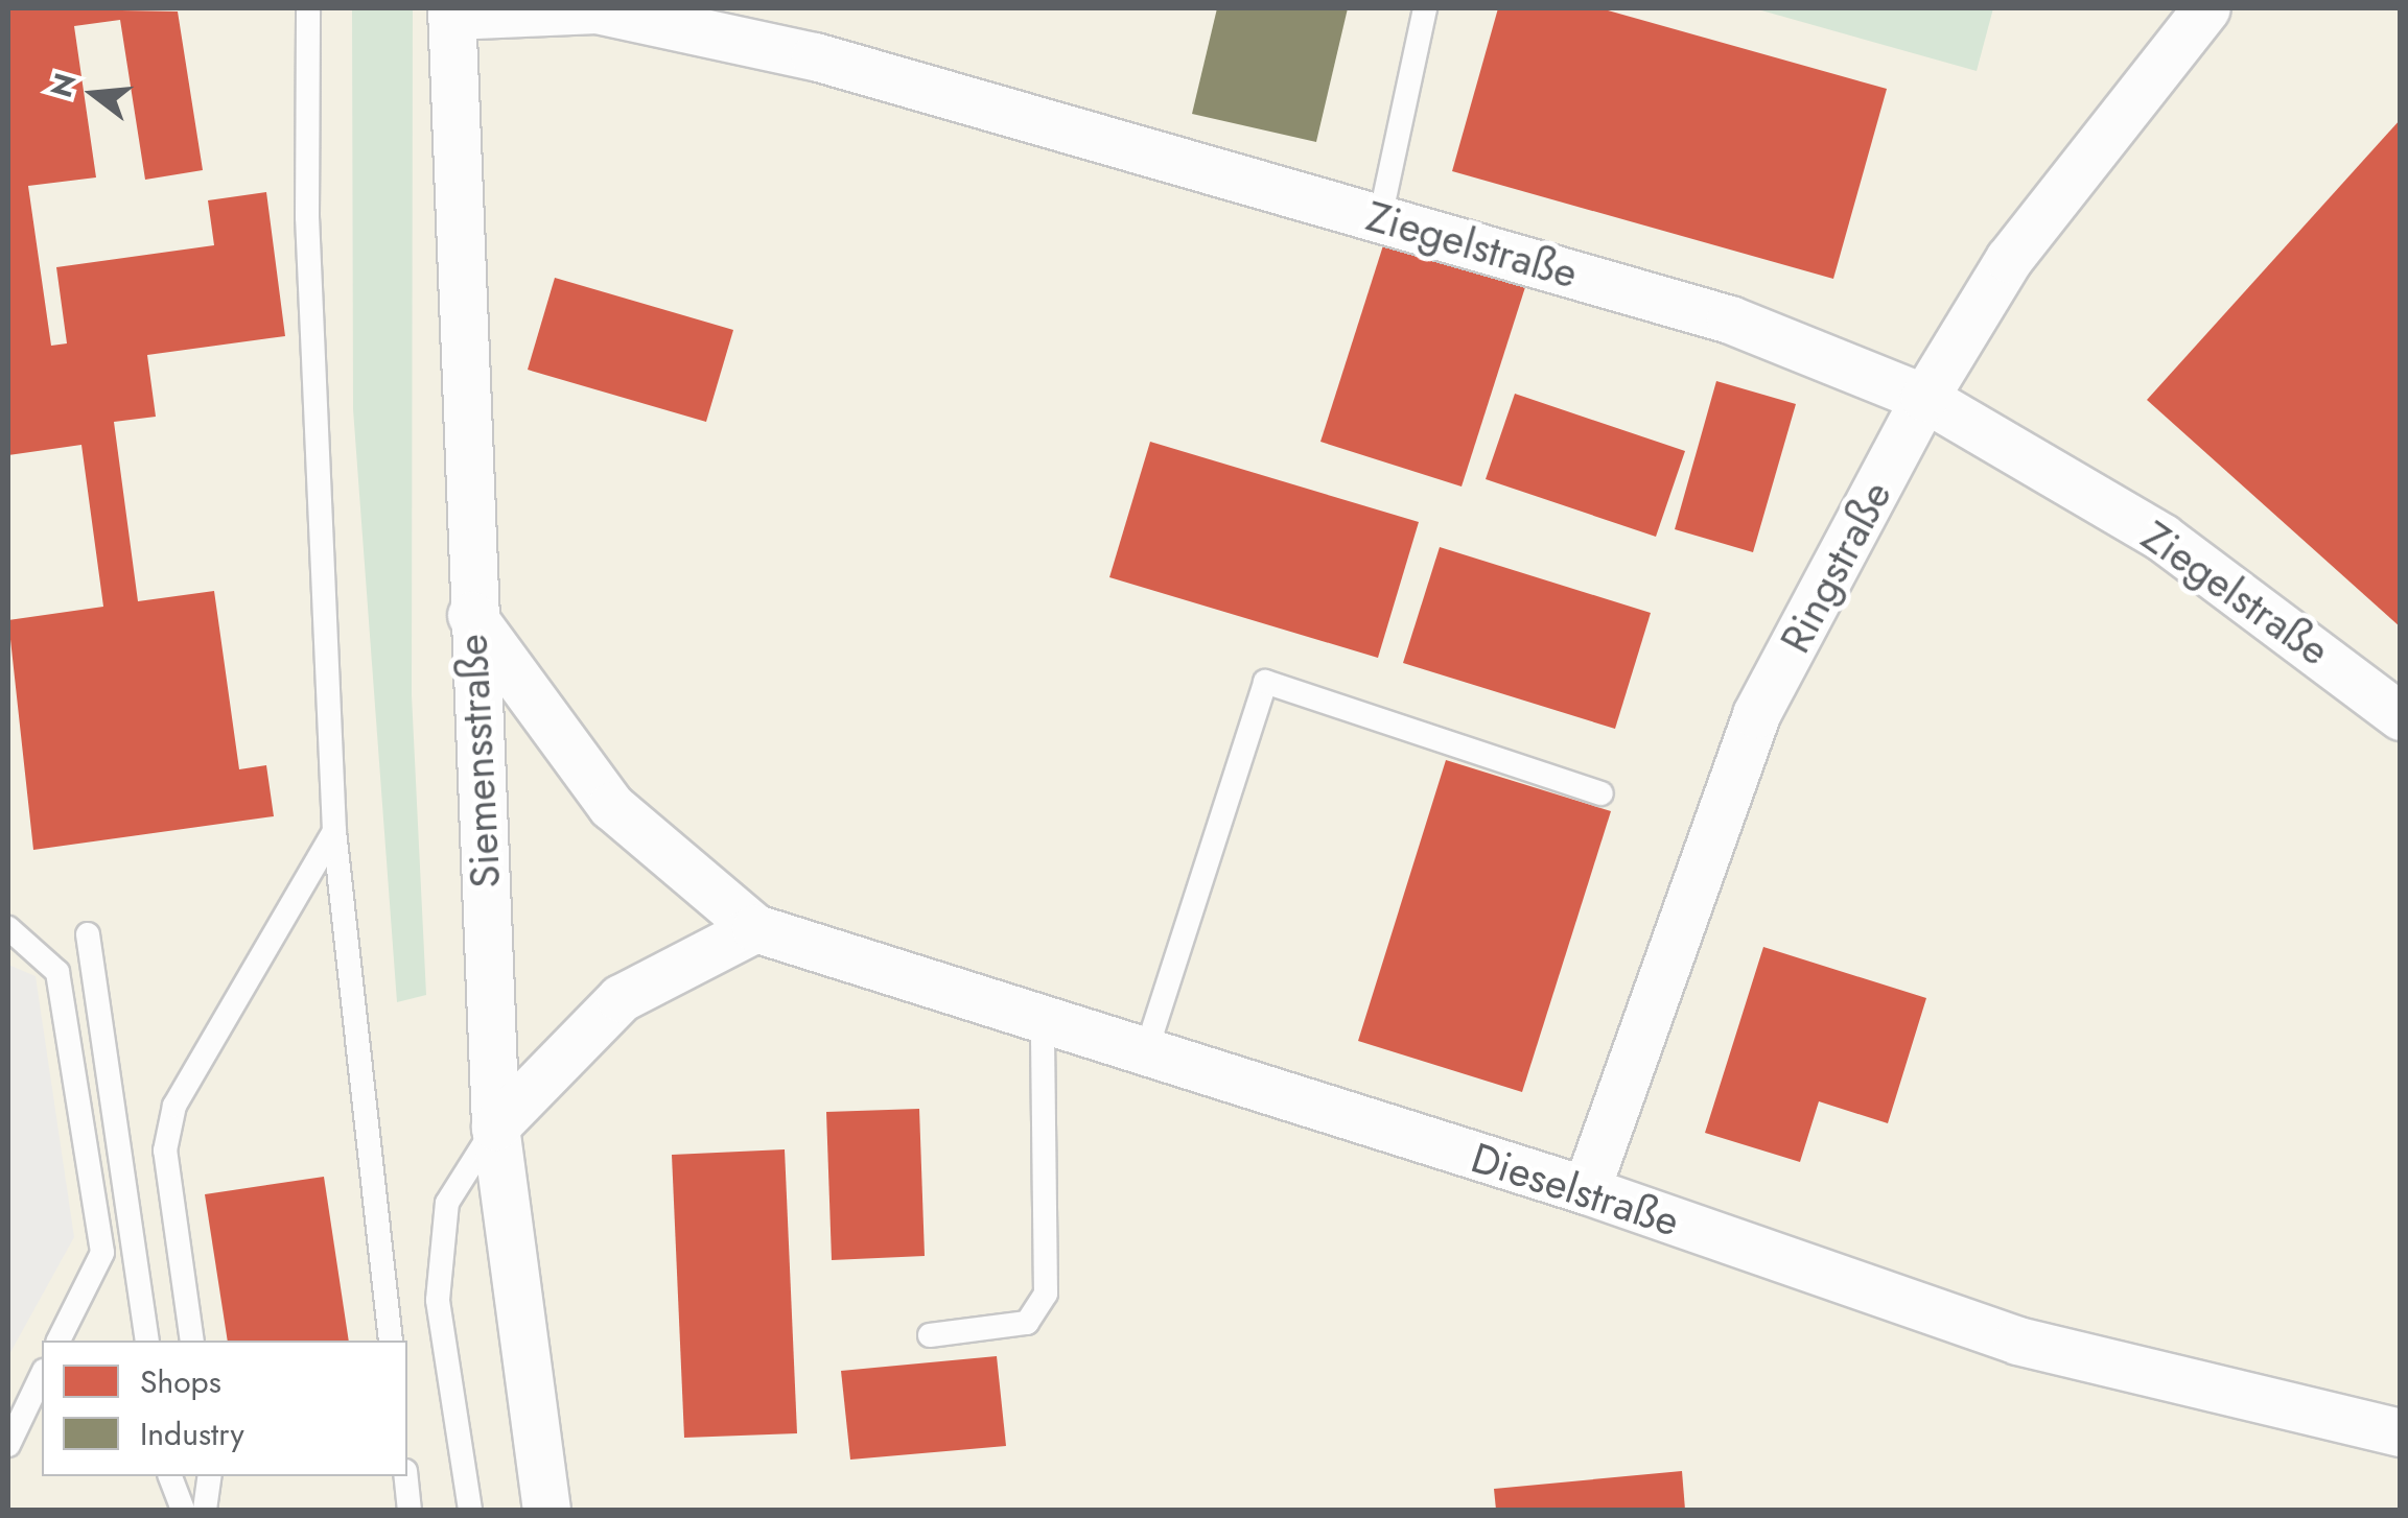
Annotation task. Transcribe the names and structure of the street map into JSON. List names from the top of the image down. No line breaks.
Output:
{"streets":{"street":["Ziegelstraße","Ringstraße","Siemensstraße","Dieselstraße"]},"crossings":[["Ziegelstraße","Ringstraße"],["Ziegelstraße","Siemensstraße"],["Ringstraße","Dieselstraße"],["Siemensstraße","Dieselstraße"]],"legend":["Shops","Industry"],"north":"left"}
